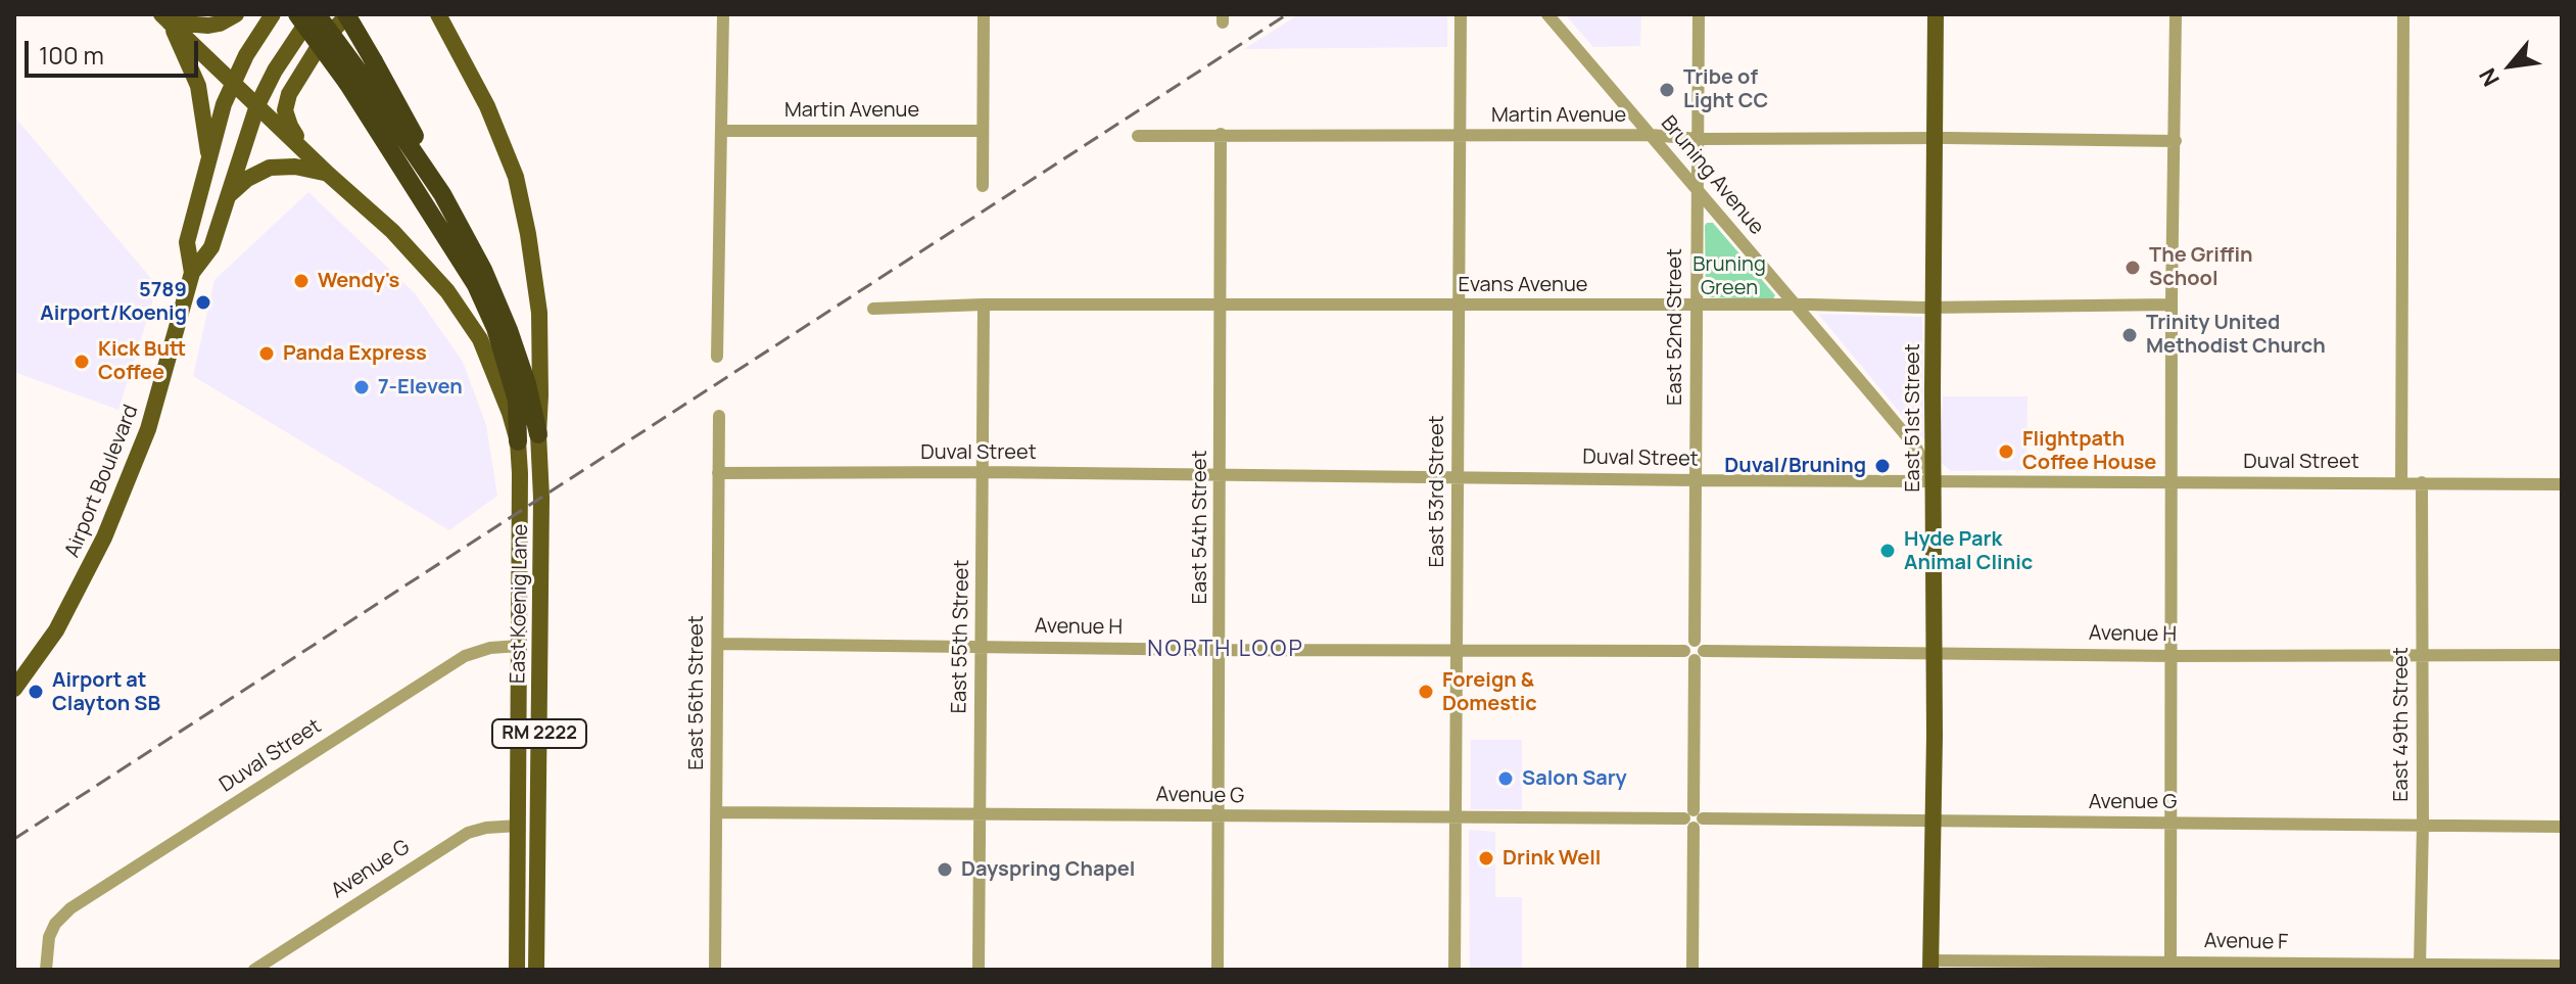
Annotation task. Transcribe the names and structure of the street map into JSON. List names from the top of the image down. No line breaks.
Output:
{"streets":{"highway":["RM 2222"],"main road":["East 51st Street","Airport Boulevard","East Koenig Lane"],"street":["Martin Avenue","Bruning Avenue","Evans Avenue","East 52nd Street","Duval Street","East 53rd Street","East 54th Street","Avenue H","East 55th Street","East 56th Street","East 49th Street","Avenue G","Avenue F"]},"crossings":[["Martin Avenue","Bruning Avenue"],["Martin Avenue","East 52nd Street"],["Martin Avenue","East 51st Street"],["Martin Avenue","East 53rd Street"],["Martin Avenue","East 54th Street"],["Bruning Avenue","Evans Avenue"],["Bruning Avenue","East 52nd Street"],["Bruning Avenue","East 51st Street"],["Bruning Avenue","Duval Street"],["Evans Avenue","East 52nd Street"],["Evans Avenue","East 51st Street"],["Evans Avenue","East 53rd Street"],["Evans Avenue","East 54th Street"],["Evans Avenue","East 55th Street"],["East 52nd Street","Duval Street"],["East 52nd Street","Avenue H"],["East 52nd Street","Avenue G"],["East 51st Street","Duval Street"],["East 51st Street","Avenue H"],["East 51st Street","Avenue G"],["East 51st Street","Avenue F"],["Duval Street","East 53rd Street"],["Duval Street","East 54th Street"],["Duval Street","East Koenig Lane"],["Duval Street","East 55th Street"],["Duval Street","East 56th Street"],["Duval Street","East 49th Street"],["Airport Boulevard","RM 2222"],["East 53rd Street","Avenue H"],["East 53rd Street","Avenue G"],["East 54th Street","Avenue H"],["East 54th Street","Avenue G"],["East Koenig Lane","RM 2222"],["East Koenig Lane","Avenue G"],["Avenue H","East 55th Street"],["Avenue H","East 56th Street"],["Avenue H","East 49th Street"],["East 55th Street","Avenue G"],["East 56th Street","Avenue G"],["East 49th Street","Avenue G"],["East 49th Street","Avenue F"]],"districts":["NORTH LOOP"],"parks":["Bruning Green"],"places":["Tribe of Light CC","The Griffin School","Wendy's","5789 Airport/Koenig","Trinity United Methodist Church","Panda Express","Kick Butt Coffee","7-Eleven","Flightpath Coffee House","Duval/Bruning","Hyde Park Animal Clinic","Airport at Clayton SB","Foreign & Domestic","Salon Sary","Drink Well","Dayspring Chapel"],"scale_bar":"100 m","north":"bottom left"}
